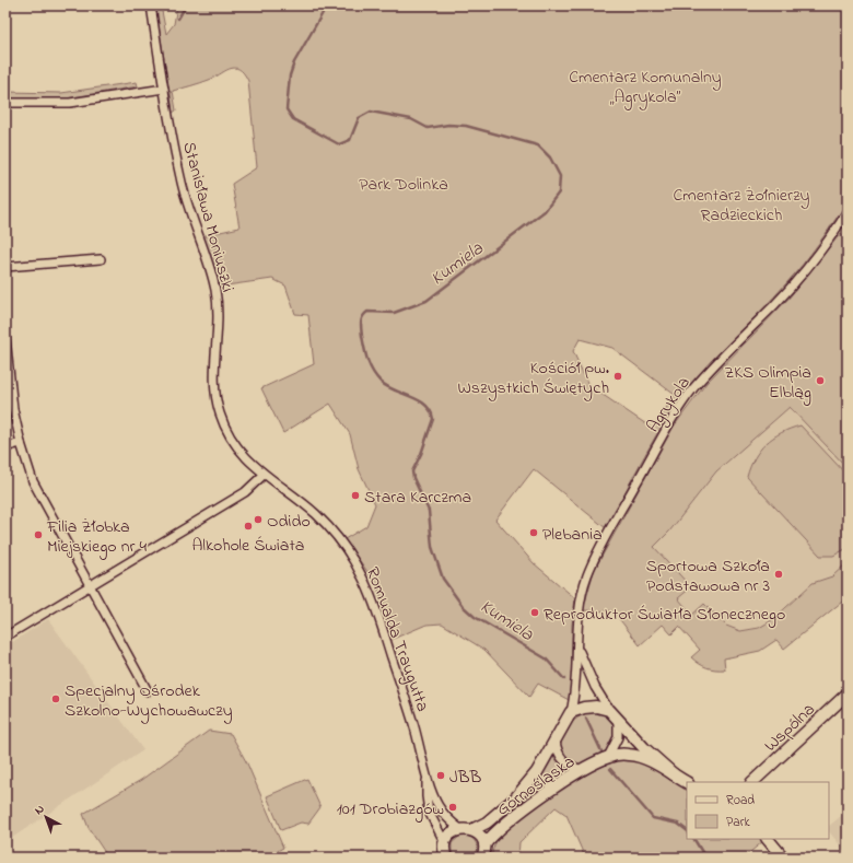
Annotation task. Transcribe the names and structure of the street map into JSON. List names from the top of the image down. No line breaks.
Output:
{"streets":{"street":["Stanisława Moniuszki","Agrykola","Romualda Traugutta","Wspólna","Górnośląska"]},"crossings":[["Stanisława Moniuszki","Romualda Traugutta"],["Agrykola","Górnośląska"],["Romualda Traugutta","Górnośląska"]],"water":["Kumiela"],"parks":["Cmentarz Komunalny „Agrykola”","Park Dolinka","Cmentarz Żołnierzy Radzieckich"],"places":["Kościół pw. Wszystkich Świętych","ZKS Olimpia Elbląg","Stara Karczma","Odido","Alkohole Świata","Plebania","Filia Żłobka Miejskiego nr 4","Sportowa Szkoła Podstawowa nr 3","Reproduktor Światła Słonecznego","Specjalny Ośrodek Szkolno-Wychowawczy","JBB","101 Drobiazgów"],"legend":["Road","Park"],"north":"top left"}
